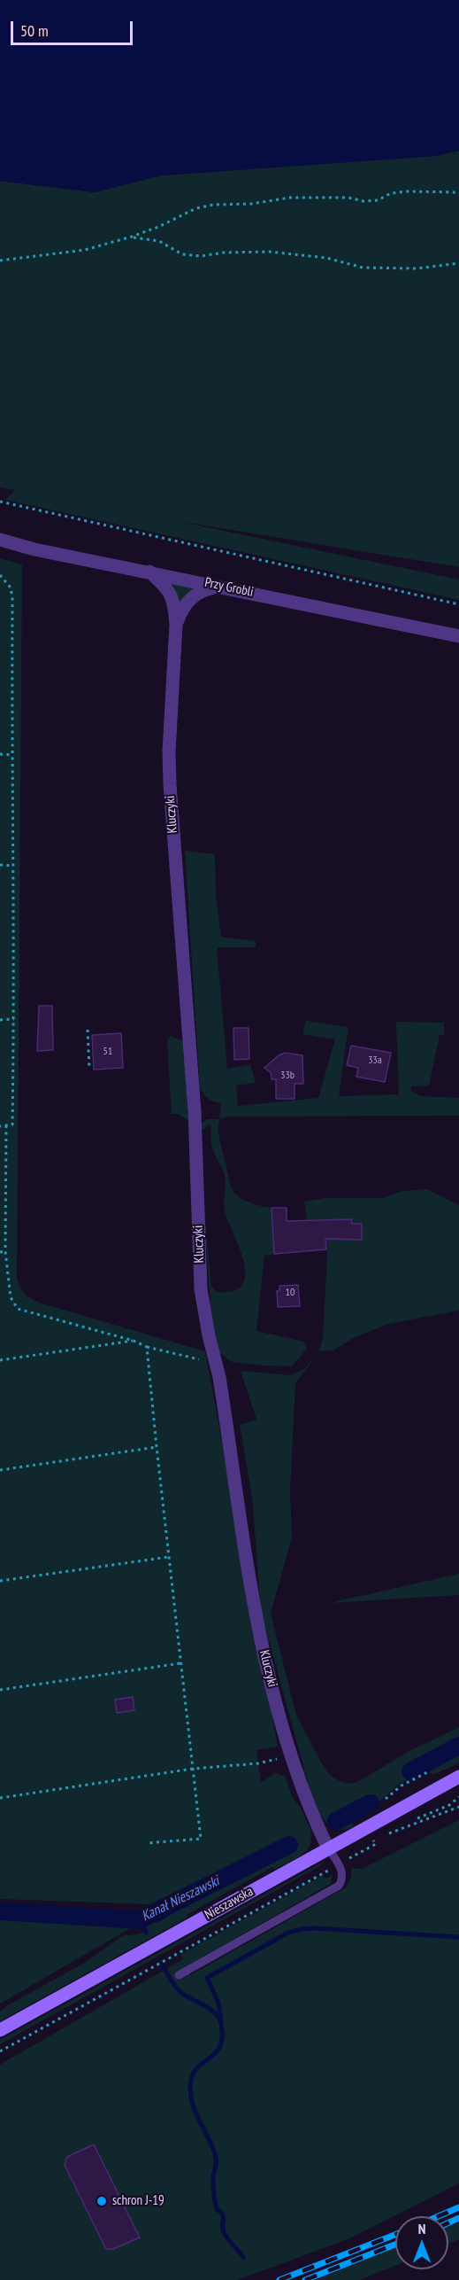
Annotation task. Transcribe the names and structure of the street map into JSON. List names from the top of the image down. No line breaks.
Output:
{"streets":{"main road":["Nieszawska"],"street":["Przy Grobli","Kluczyki"]},"crossings":[["Przy Grobli","Kluczyki"],["Kluczyki","Nieszawska"]],"water":["Kanał Nieszawski"],"places":["schron J-19"],"house_numbers":["51","33a","33b","10"],"scale_bar":"50 m","north":"top"}
